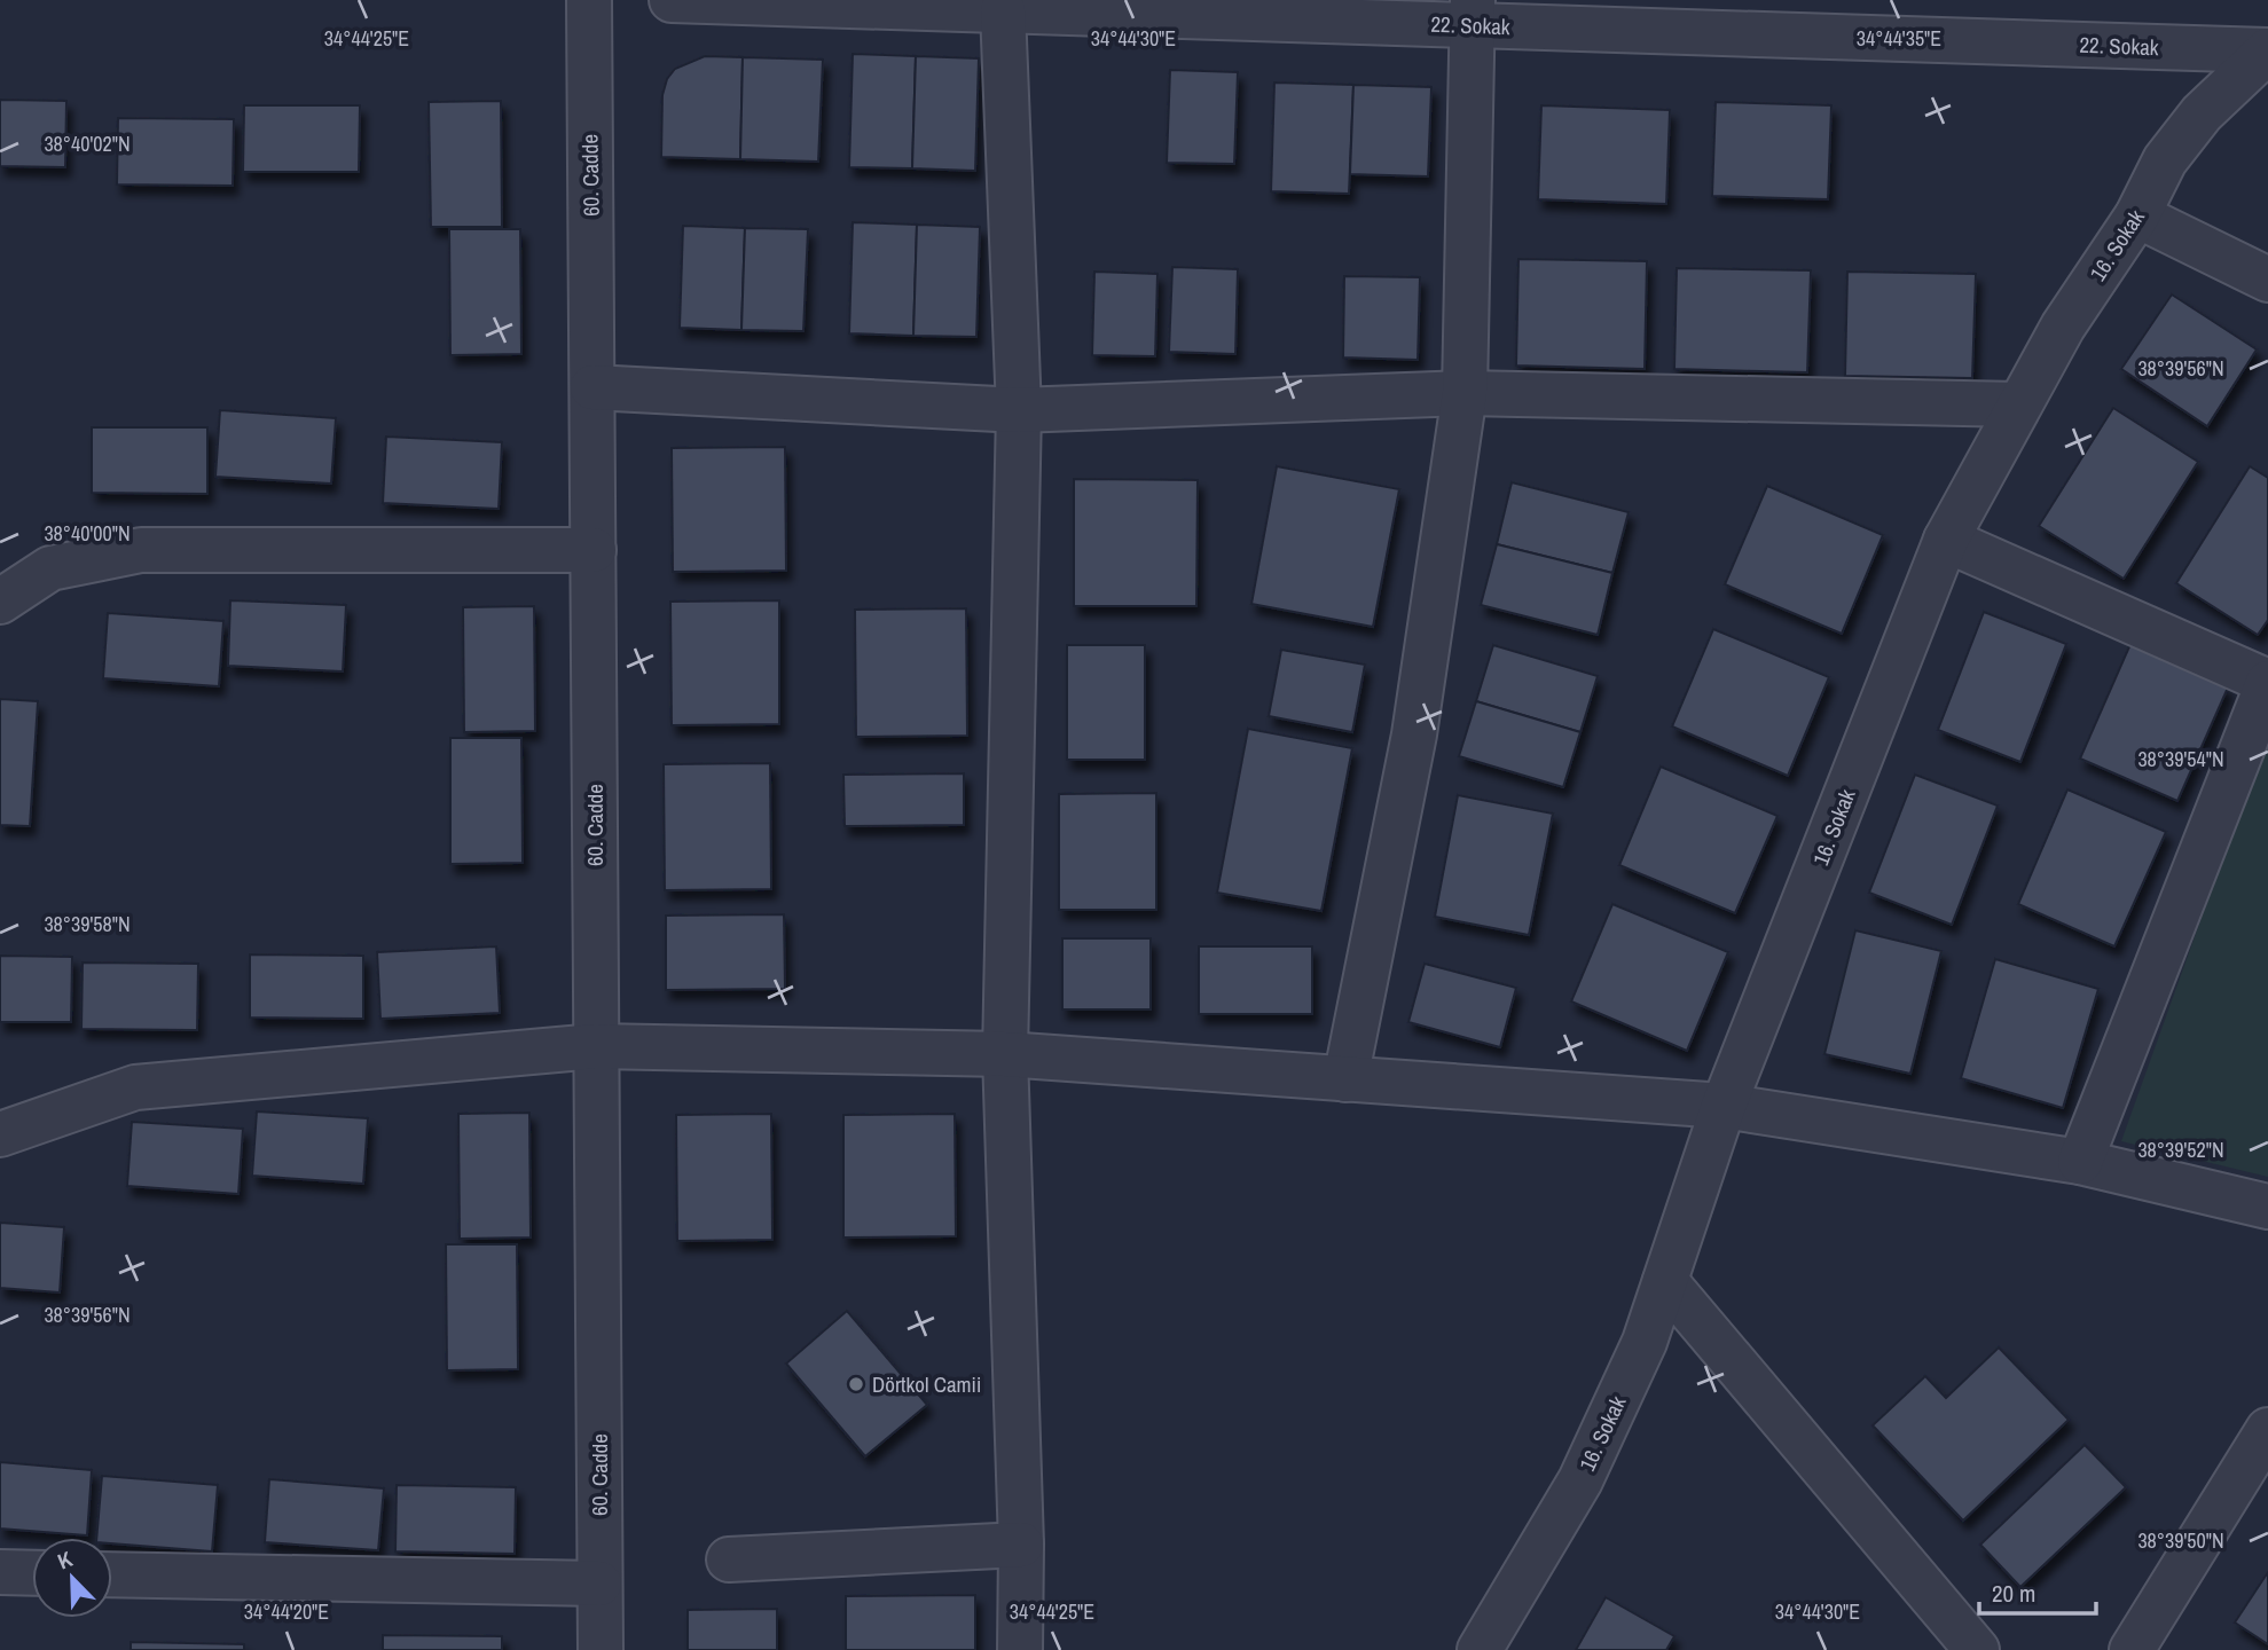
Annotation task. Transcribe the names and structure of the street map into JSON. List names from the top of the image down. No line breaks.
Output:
{"streets":{"street":["22. Sokak","60. Cadde","16. Sokak"]},"crossings":[["22. Sokak","16. Sokak"]],"places":["Dörtkol Camii"],"scale_bar":"20 m","north":"top left","coordinates":["34°44'25\"E","34°44'30\"E","34°44'35\"E","38°40'02\"N","38°39'56\"N","38°40'00\"N","38°39'54\"N","38°39'58\"N","38°39'52\"N","38°39'50\"N","34°44'20\"E"]}
